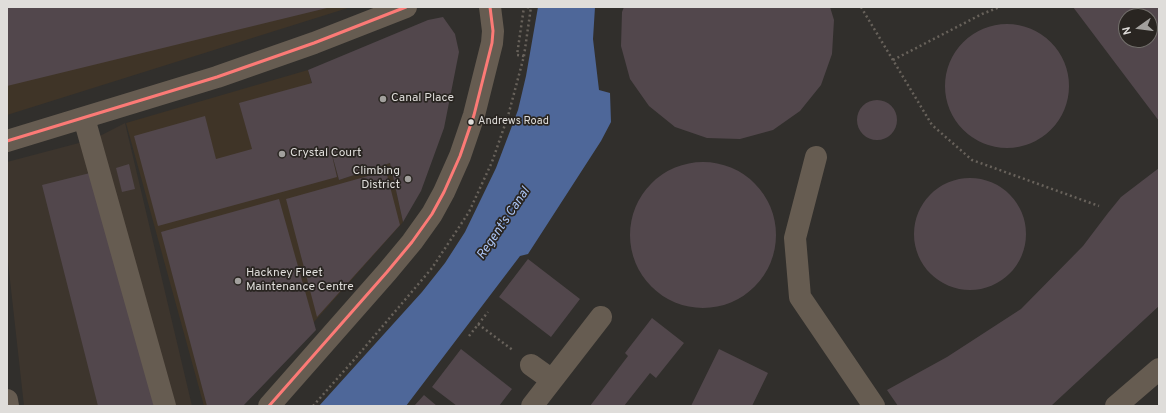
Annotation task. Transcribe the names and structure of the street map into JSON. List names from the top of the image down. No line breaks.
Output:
{"water":["Regent's Canal"],"places":["Canal Place","Andrews Road","Crystal Court","Climbing District","Hackney Fleet Maintenance Centre"],"north":"left"}
